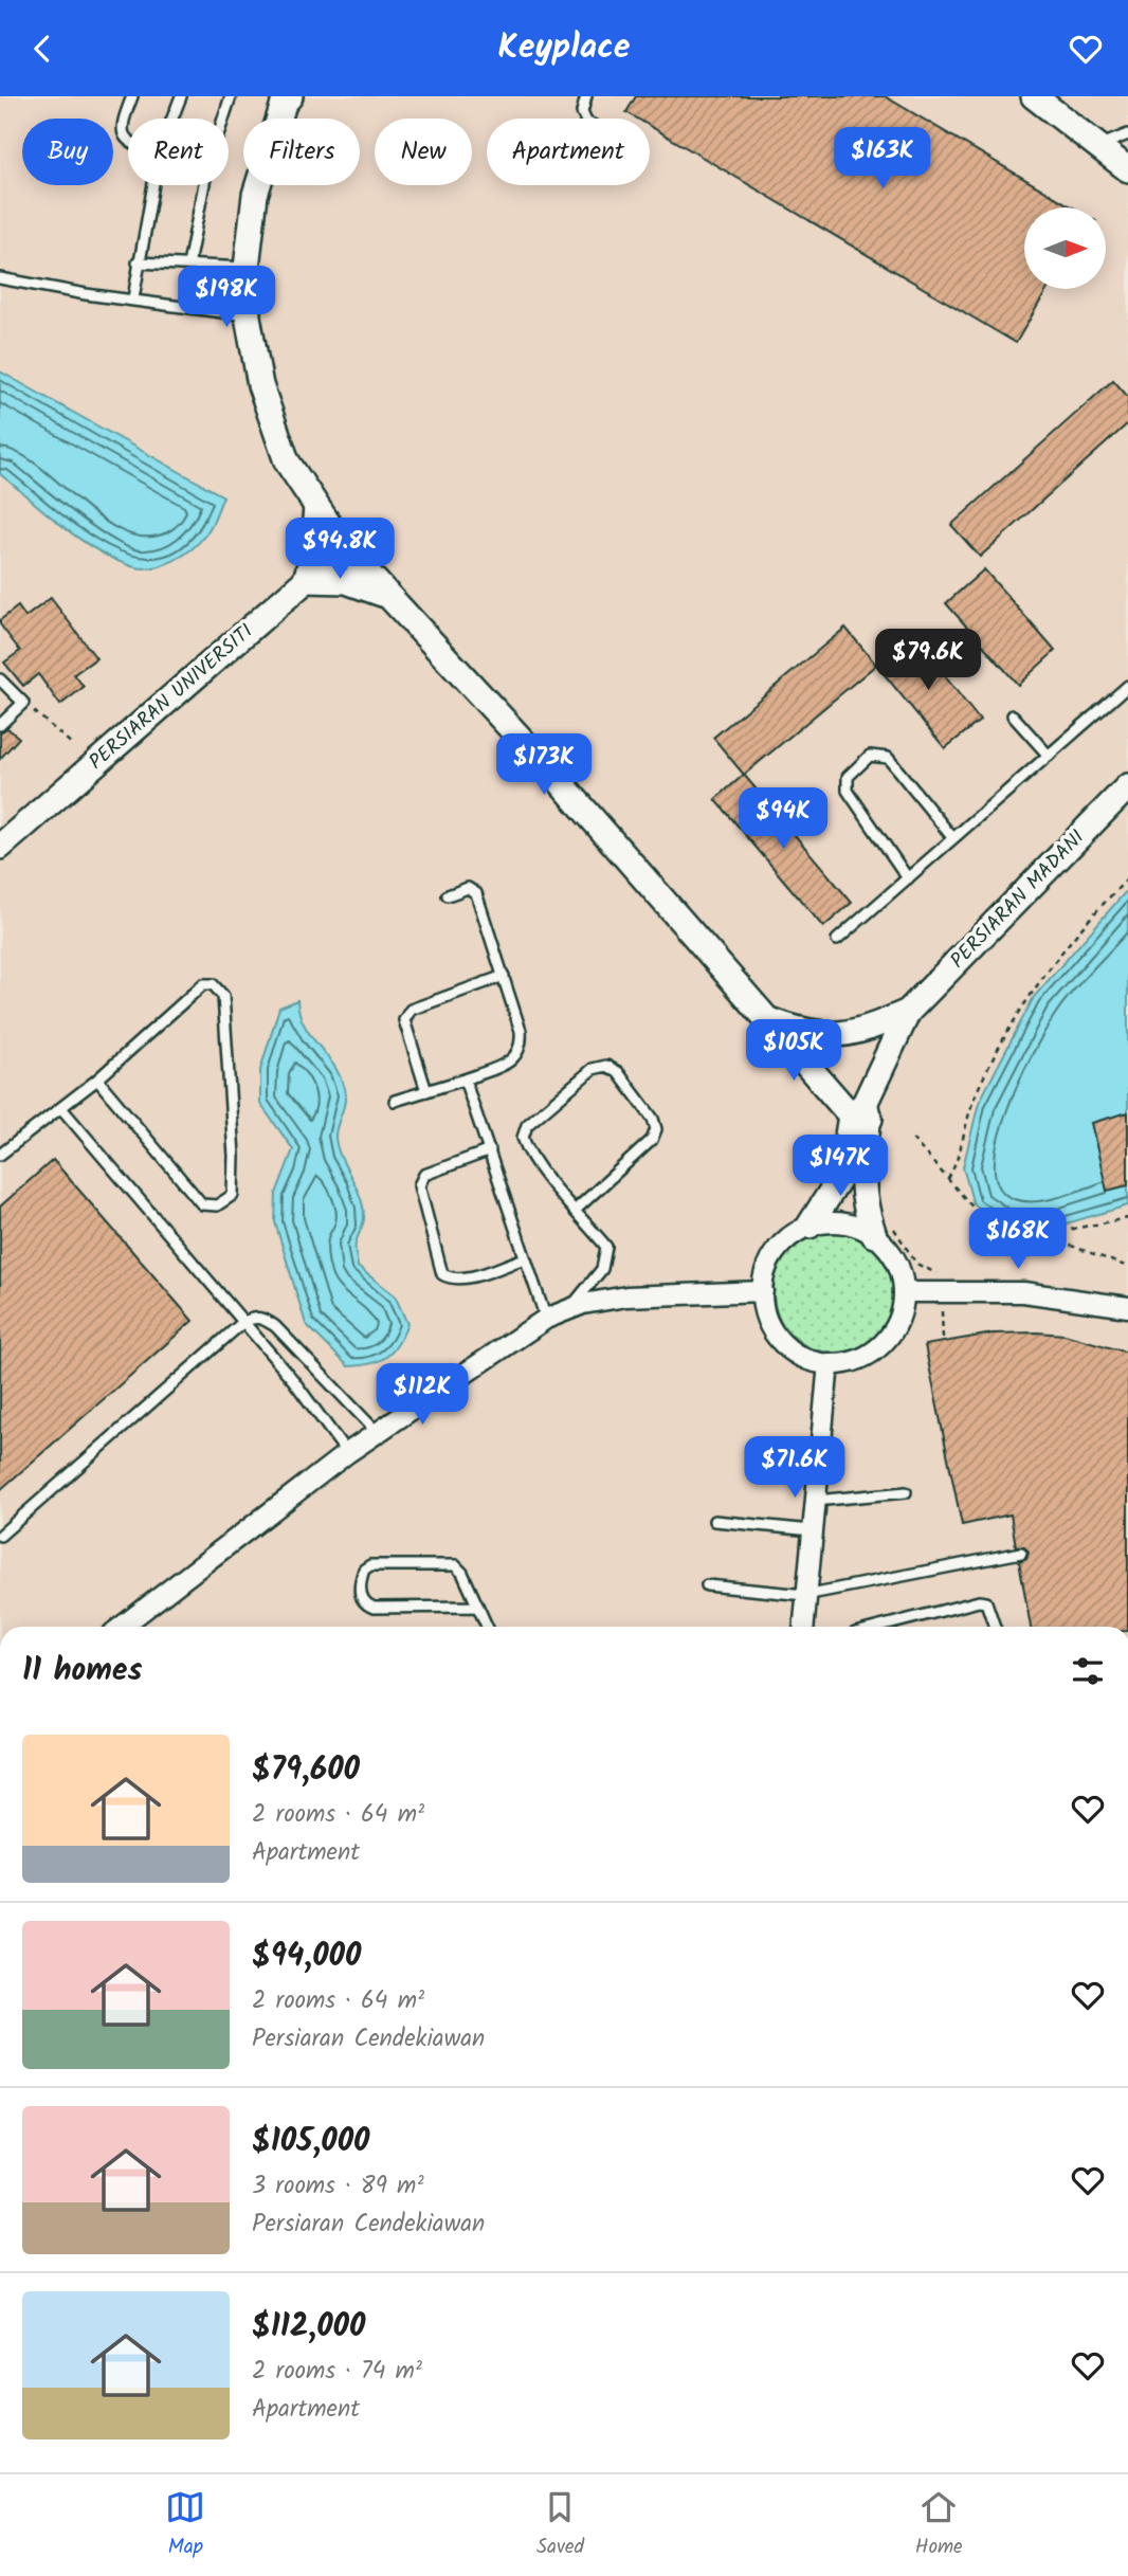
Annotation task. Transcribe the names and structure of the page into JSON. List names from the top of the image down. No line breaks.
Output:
{"streets":{"street":["PERSIARAN UNIVERSITI","PERSIARAN MADANI"]},"north":"right","page":{"header":"Keyplace","chip":["Buy","Rent","Filters","New","Apartment"],"price":["$163K","$198K","$94.8K","$79.6K","$173K","$94K","$105K","$147K","$168K","$112K","$71.6K"],"heading":"11 homes","list":[{"name":"$79,600","note":"2 rooms · 64 m² · Apartment"},{"name":"$94,000","note":"2 rooms · 64 m² · Persiaran Cendekiawan"},{"name":"$105,000","note":"3 rooms · 89 m² · Persiaran Cendekiawan"},{"name":"$112,000","note":"2 rooms · 74 m² · Apartment"}],"tabs":["Map","Saved","Home"]}}
